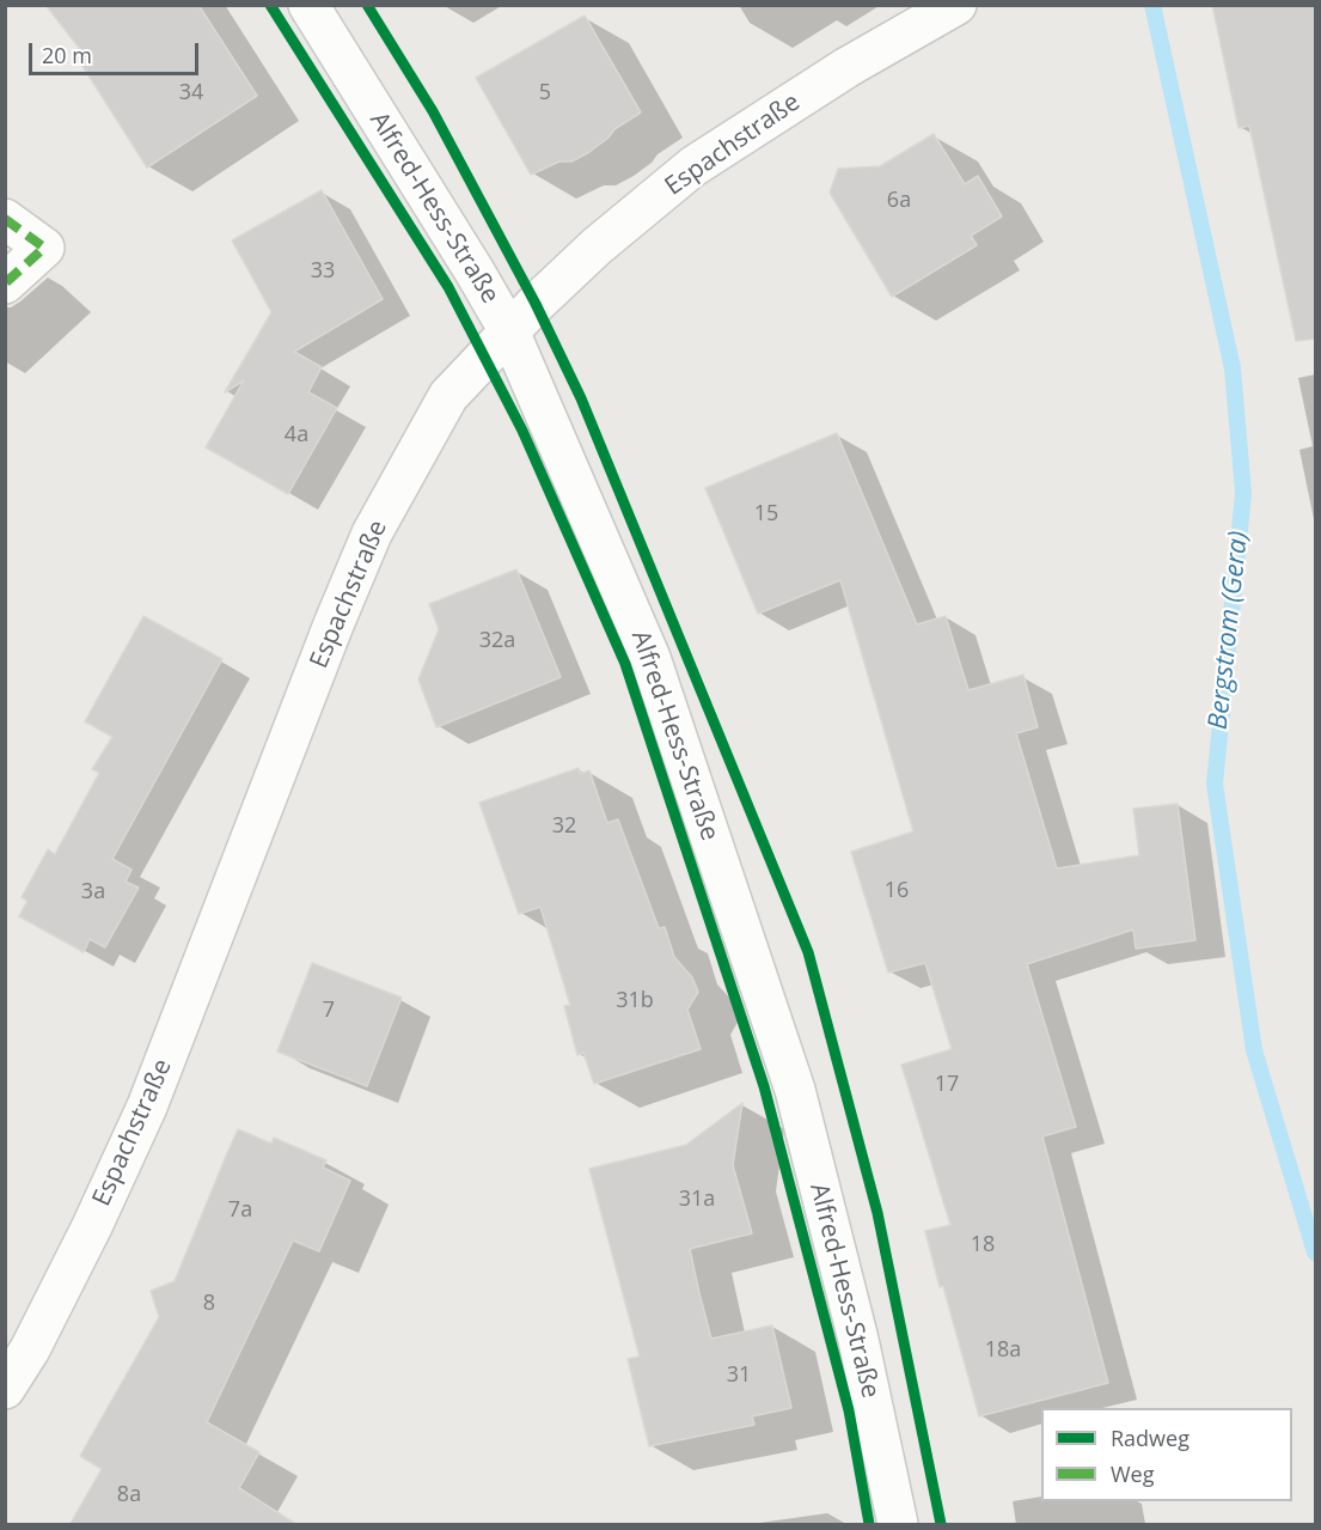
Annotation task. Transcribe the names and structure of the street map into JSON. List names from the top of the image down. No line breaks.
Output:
{"streets":{"street":["Espachstraße","Alfred-Hess-Straße"]},"crossings":[["Espachstraße","Alfred-Hess-Straße"]],"water":["Bergstrom (Gera)"],"house_numbers":["34","5","6a","33","4a","15","32a","32","16","3a","31b","7","17","31a","7a","18","8","18a","31","8a"],"legend":["Radweg","Weg"],"scale_bar":"20 m"}
